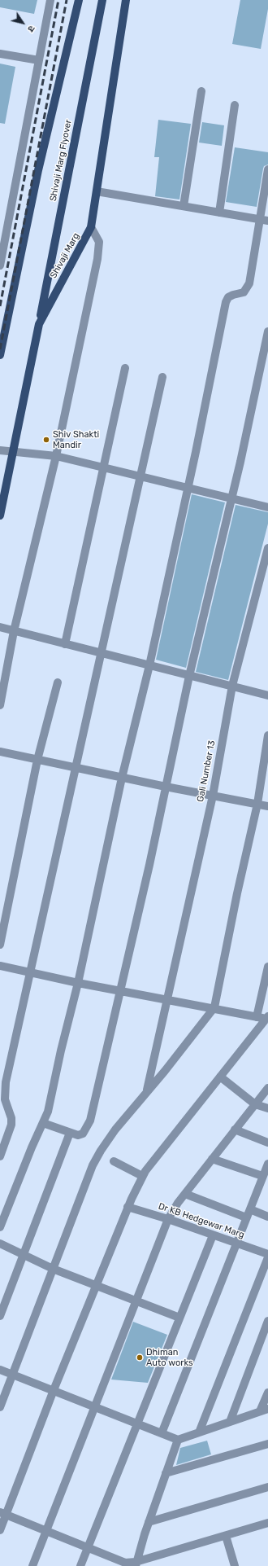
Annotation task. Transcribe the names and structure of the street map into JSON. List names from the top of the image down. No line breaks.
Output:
{"streets":{"main road":["Shivaji Marg Flyover","Shivaji Marg"],"street":["Gali Number 13","Dr KB Hedgewar Marg"]},"crossings":[["Shivaji Marg Flyover","Shivaji Marg"]],"places":["Shiv Shakti Mandir","Dhiman Auto works"],"north":"bottom right"}
